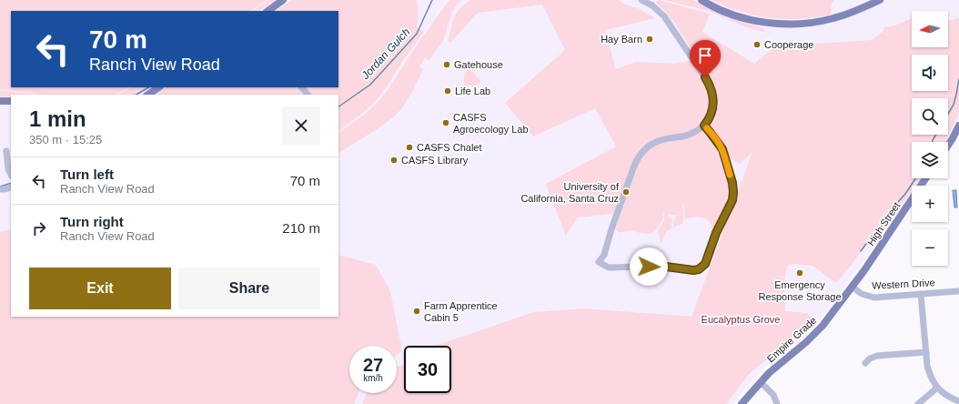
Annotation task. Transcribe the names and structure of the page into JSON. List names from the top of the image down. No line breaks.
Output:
{"streets":{"main road":["High Street","Empire Grade"],"street":["Western Drive"]},"crossings":[["High Street","Western Drive"],["High Street","Empire Grade"],["Western Drive","Empire Grade"]],"water":["Jordan Gulch"],"parks":["Eucalyptus Grove"],"places":["Hay Barn","Cooperage","Gatehouse","Life Lab","CASFS Agroecology Lab","CASFS Chalet","CASFS Library","University of California, Santa Cruz","Emergency Response Storage","Farm Apprentice Cabin 5"],"north":"left","page":{"map_buttons":["+","−"],"turn":["70 m","Ranch View Road"],"heading":["1 min","350 m · 15:25"],"list":[{"name":"Turn left","note":"Ranch View Road","value":"70 m"},{"name":"Turn right","note":"Ranch View Road","value":"210 m"}],"buttons":["Exit","Share"],"speed":"27 km/h","limit":"30"}}
